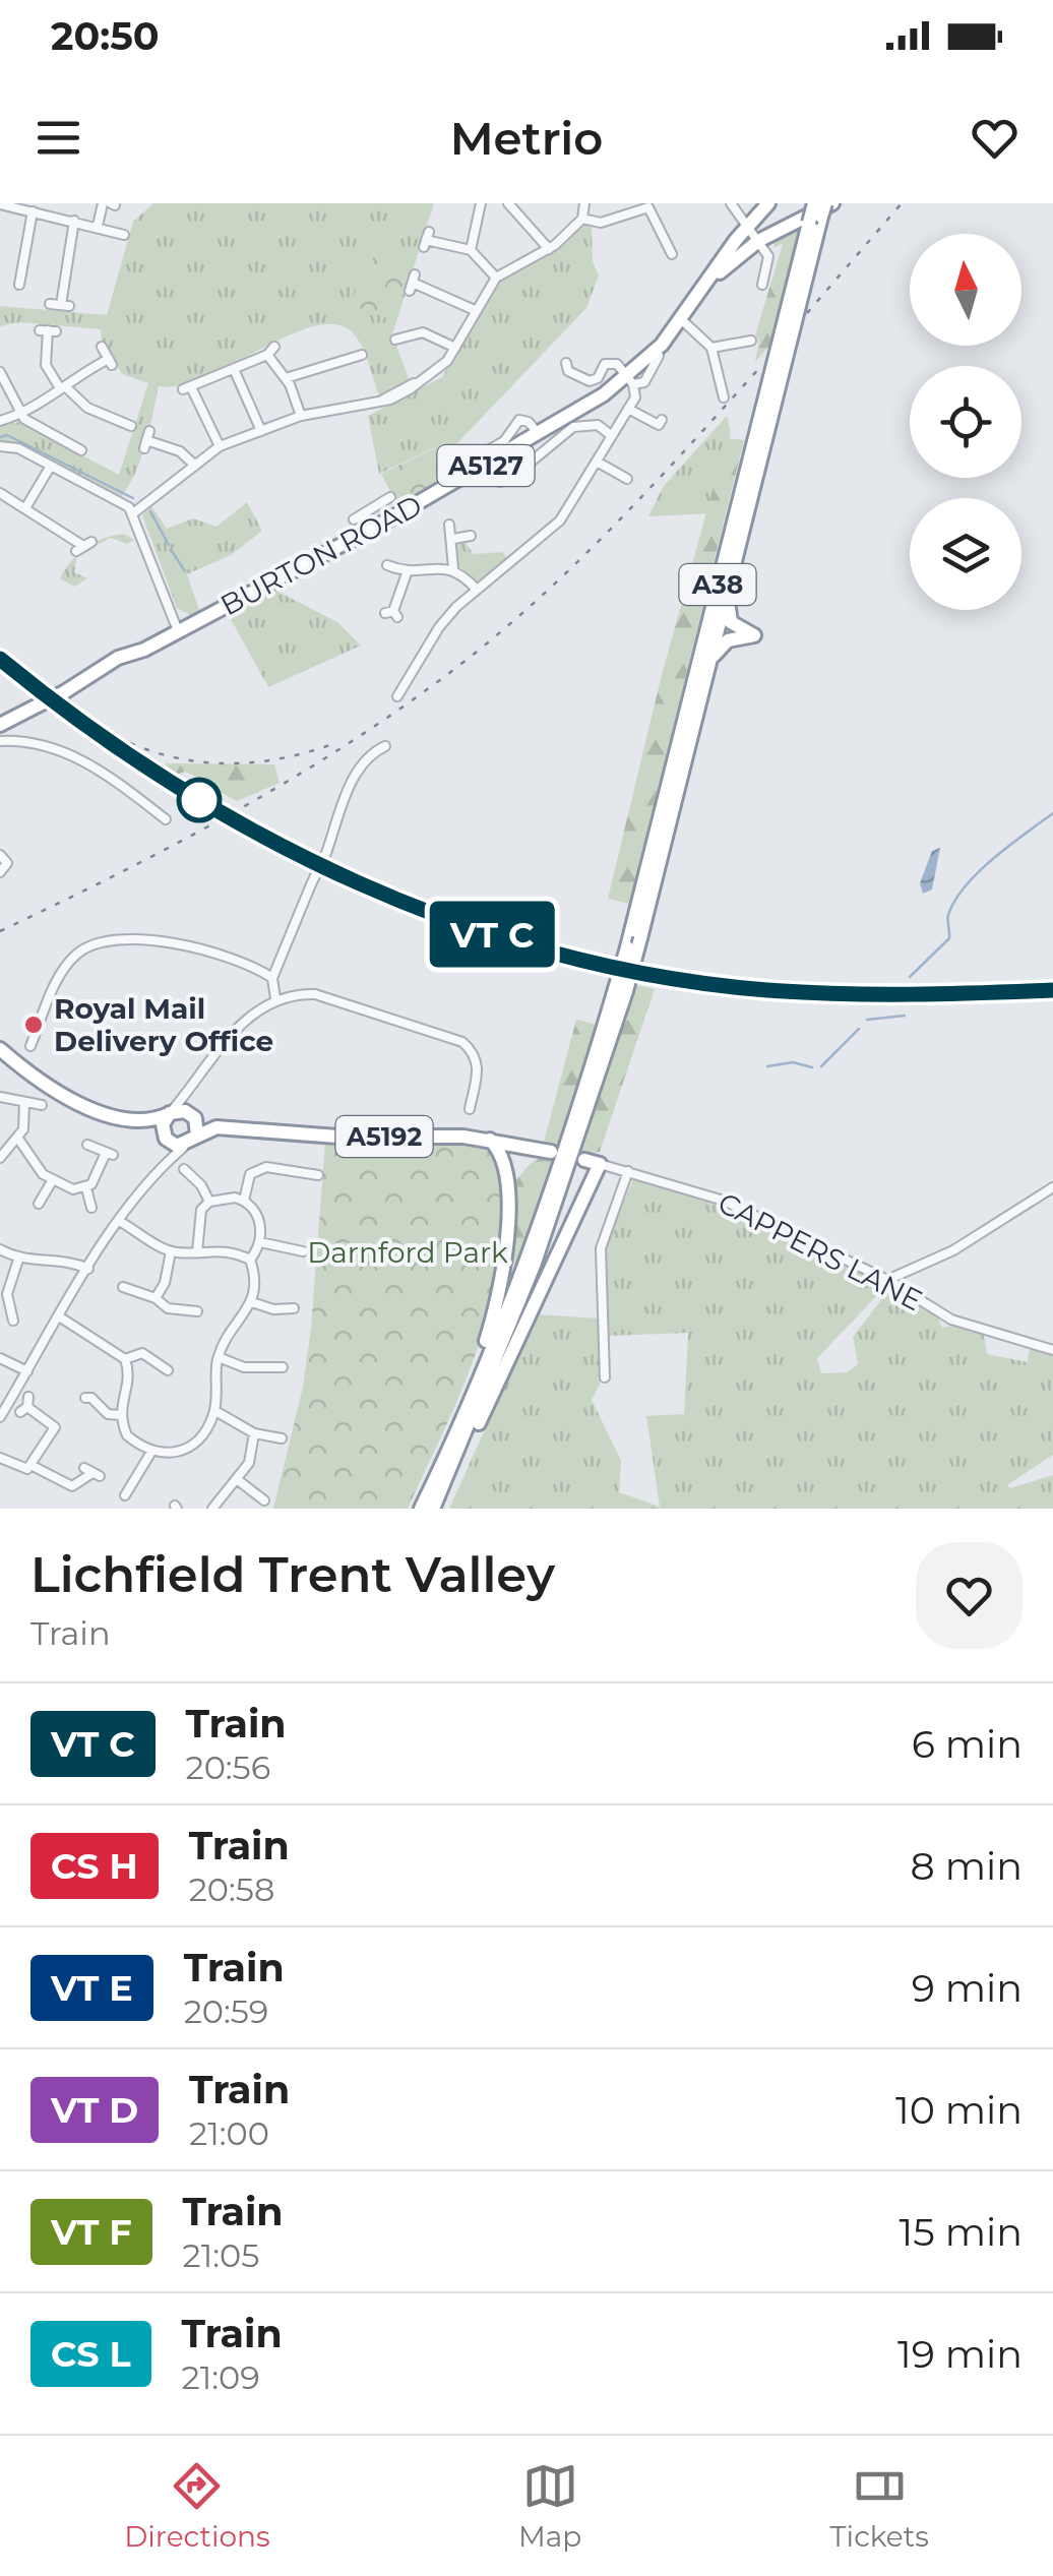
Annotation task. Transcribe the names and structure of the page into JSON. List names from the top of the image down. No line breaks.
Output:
{"streets":{"highway":["A5127","BURTON ROAD","A38","A5192","CAPPERS LANE"]},"crossings":[["A5127","BURTON ROAD"],["A5127","A38"]],"parks":["Darnford Park"],"places":["Royal Mail Delivery Office"],"north":"top","page":{"status":"20:50","header":"Metrio","on_map":"VT C","heading":["Lichfield Trent Valley","Train"],"list":[{"mark":"VT C","name":"Train","note":"20:56","value":"6 min"},{"mark":"CS H","name":"Train","note":"20:58","value":"8 min"},{"mark":"VT E","name":"Train","note":"20:59","value":"9 min"},{"mark":"VT D","name":"Train","note":"21:00","value":"10 min"},{"mark":"VT F","name":"Train","note":"21:05","value":"15 min"},{"mark":"CS L","name":"Train","note":"21:09","value":"19 min"}],"tabs":["Directions","Map","Tickets"]}}
